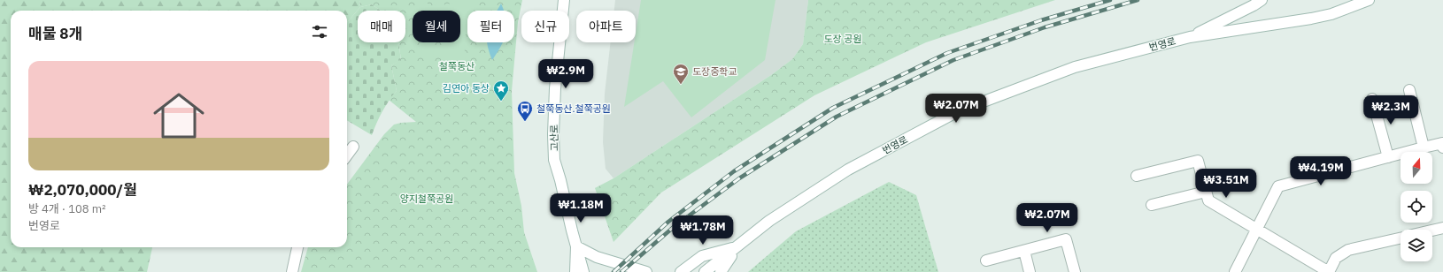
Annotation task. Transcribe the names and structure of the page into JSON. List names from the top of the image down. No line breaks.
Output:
{"streets":{"street":["번영로","고산로"]},"parks":["도장 공원","철쭉동산","양지철쭉공원"],"places":{"school or university":["도장중학교"],"place":["김연아 동상"],"bus stop":["철쭉동산.철쭉공원"]},"north":"top","page":{"chip":["매매","월세","필터","신규","아파트"],"heading":"매물 8개","list":[{"name":"₩2,070,000/월","note":"방 4개 · 108 m² · 번영로"}],"price":["₩2.9M","₩2.07M","₩2.3M","₩4.19M","₩3.51M","₩1.18M","₩2.07M","₩1.78M"]}}
